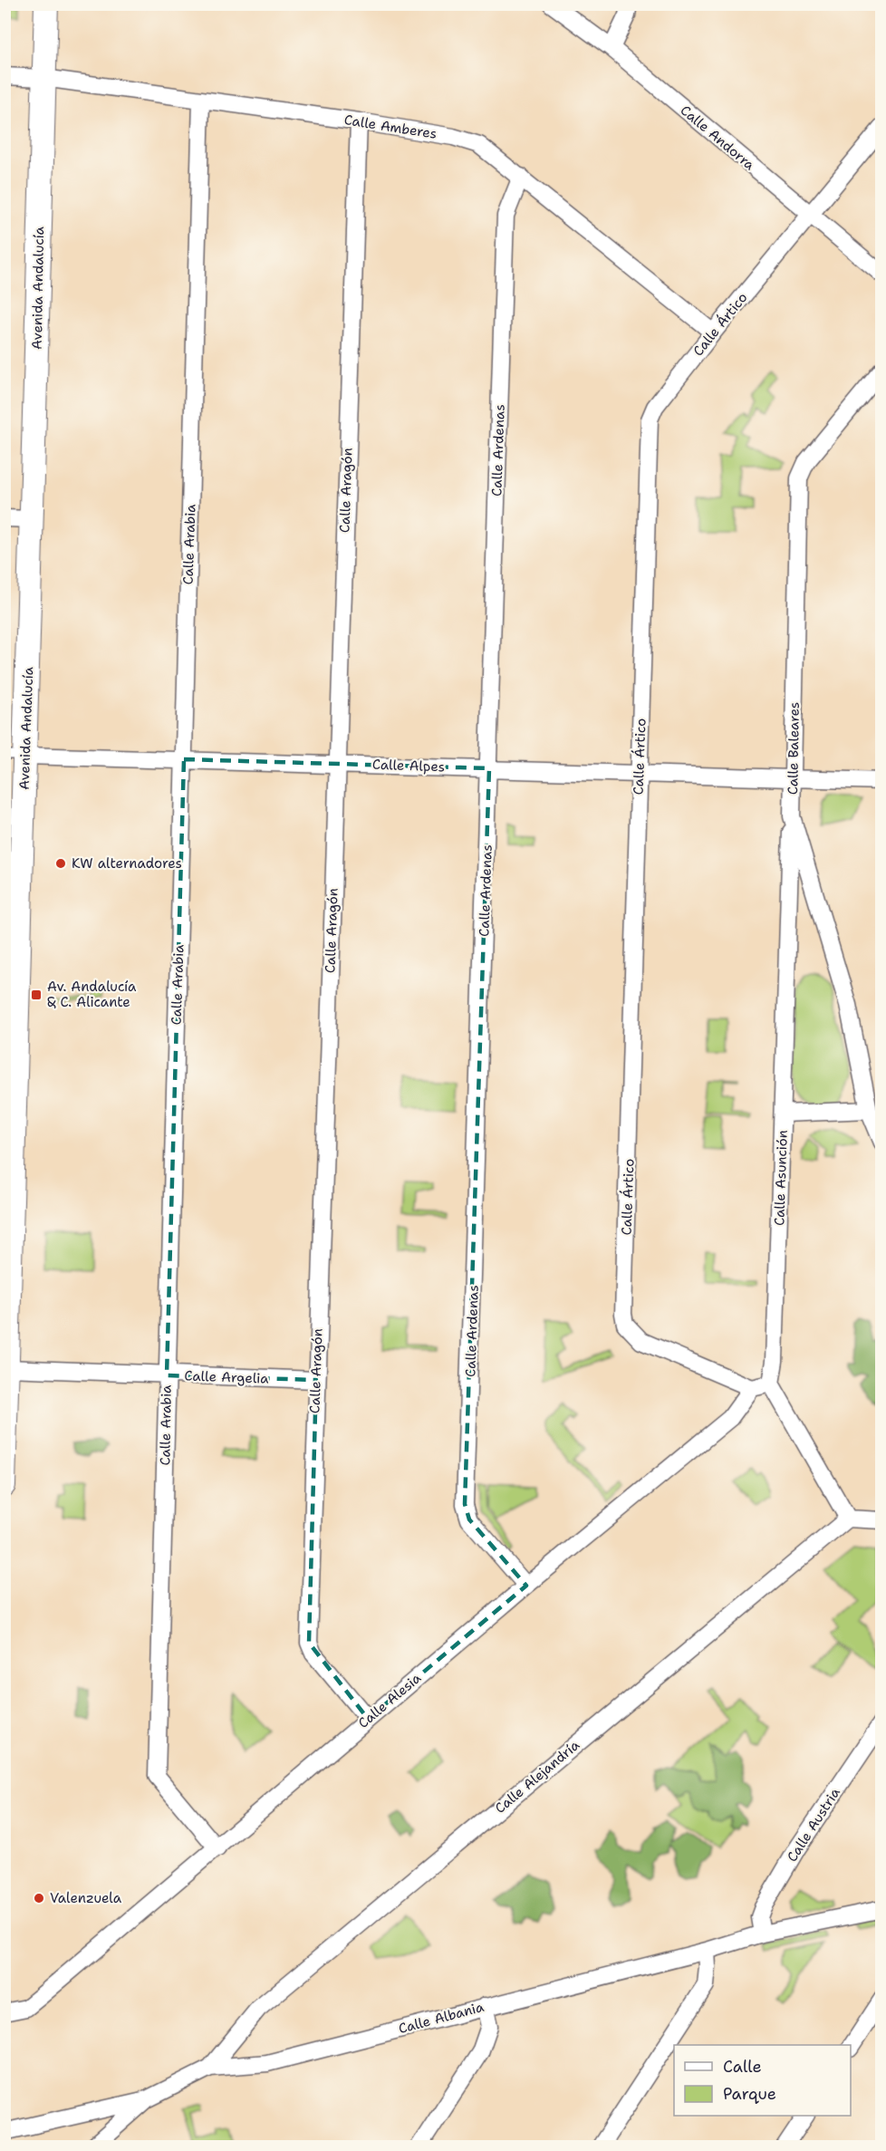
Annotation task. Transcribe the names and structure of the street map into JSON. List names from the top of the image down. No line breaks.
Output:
{"streets":{"street":["Calle Amberes","Calle Andorra","Avenida Andalucía","Calle Ártico","Calle Ardenas","Calle Aragón","Calle Arabia","Calle Baleares","Calle Alpes","Calle Asunción","Calle Argelia","Calle Alesia","Calle Alejandría","Calle Austria","Calle Albania"]},"crossings":[["Calle Amberes","Avenida Andalucía"],["Calle Amberes","Calle Ártico"],["Calle Amberes","Calle Ardenas"],["Calle Amberes","Calle Aragón"],["Calle Amberes","Calle Arabia"],["Calle Andorra","Calle Ártico"],["Avenida Andalucía","Calle Alpes"],["Avenida Andalucía","Calle Argelia"],["Calle Ártico","Calle Alpes"],["Calle Ártico","Calle Alesia"],["Calle Ardenas","Calle Alpes"],["Calle Ardenas","Calle Alesia"],["Calle Aragón","Calle Alpes"],["Calle Aragón","Calle Argelia"],["Calle Aragón","Calle Alesia"],["Calle Arabia","Calle Alpes"],["Calle Arabia","Calle Argelia"],["Calle Arabia","Calle Alesia"],["Calle Baleares","Calle Alpes"],["Calle Baleares","Calle Asunción"],["Calle Alejandría","Calle Albania"],["Calle Austria","Calle Albania"]],"places":{"other":["KW alternadores","Valenzuela"],"transit":["Av. Andalucía & C. Alicante"]},"legend":["Calle","Parque"]}
